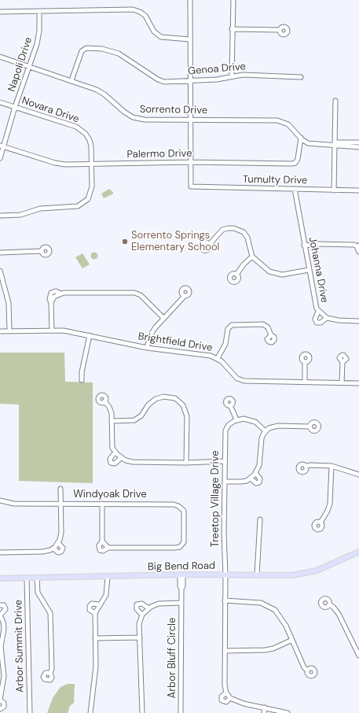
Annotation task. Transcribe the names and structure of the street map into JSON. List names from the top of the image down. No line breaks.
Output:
{"streets":{"main road":["Big Bend Road"],"street":["Napoli Drive","Genoa Drive","Novara Drive","Sorrento Drive","Palermo Drive","Tumulty Drive","Johanna Drive","Brightfield Drive","Windyoak Drive","Treetop Village Drive","Arbor Summit Drive","Arbor Bluff Circle"]},"crossings":[["Napoli Drive","Novara Drive"],["Napoli Drive","Sorrento Drive"],["Napoli Drive","Palermo Drive"],["Genoa Drive","Sorrento Drive"],["Novara Drive","Palermo Drive"],["Sorrento Drive","Palermo Drive"],["Palermo Drive","Tumulty Drive"],["Tumulty Drive","Johanna Drive"],["Treetop Village Drive","Big Bend Road"],["Big Bend Road","Arbor Summit Drive"],["Big Bend Road","Arbor Bluff Circle"]],"places":["Sorrento Springs Elementary School"]}
